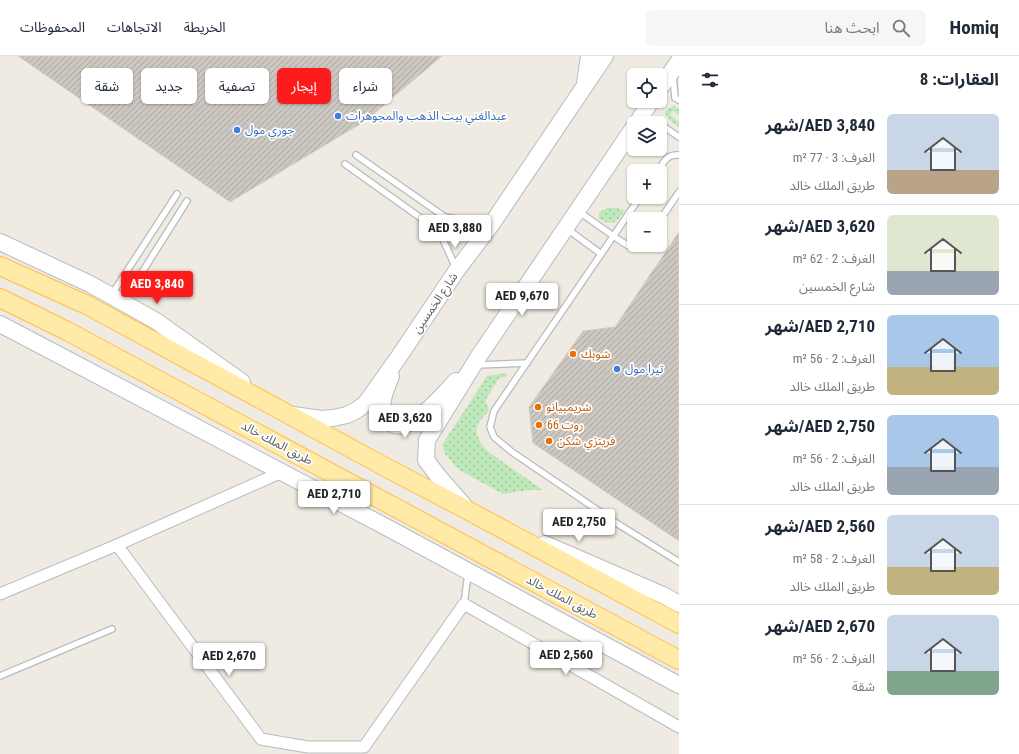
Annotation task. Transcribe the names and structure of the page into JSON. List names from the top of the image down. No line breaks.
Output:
{"streets":{"main road":["شارع الخمسين","طريق الملك خالد"]},"places":["عبدالغني بيت الذهب والمجوهرات","جوري مول","شوبك","تيرا مول","شريمبيانو","روت 66","فرينزي شكن"],"page":{"header":"Homiq","search":"ابحث هنا","nav":["الخريطة","الاتجاهات","المحفوظات"],"heading":"العقارات: 8","map_buttons":["+","−"],"chip":["شراء","إيجار","تصفية","جديد","شقة"],"list":[{"name":"AED 3,840/شهر","note":"الغرف: 3 · 77 m² · طريق الملك خالد"},{"name":"AED 3,620/شهر","note":"الغرف: 2 · 62 m² · شارع الخمسين"},{"name":"AED 2,710/شهر","note":"الغرف: 2 · 56 m² · طريق الملك خالد"},{"name":"AED 2,750/شهر","note":"الغرف: 2 · 56 m² · طريق الملك خالد"},{"name":"AED 2,560/شهر","note":"الغرف: 2 · 58 m² · طريق الملك خالد"},{"name":"AED 2,670/شهر","note":"الغرف: 2 · 56 m² · شقة"}],"price":["AED 3,880","AED 3,840","AED 9,670","AED 3,620","AED 2,710","AED 2,750","AED 2,560","AED 2,670"]}}
